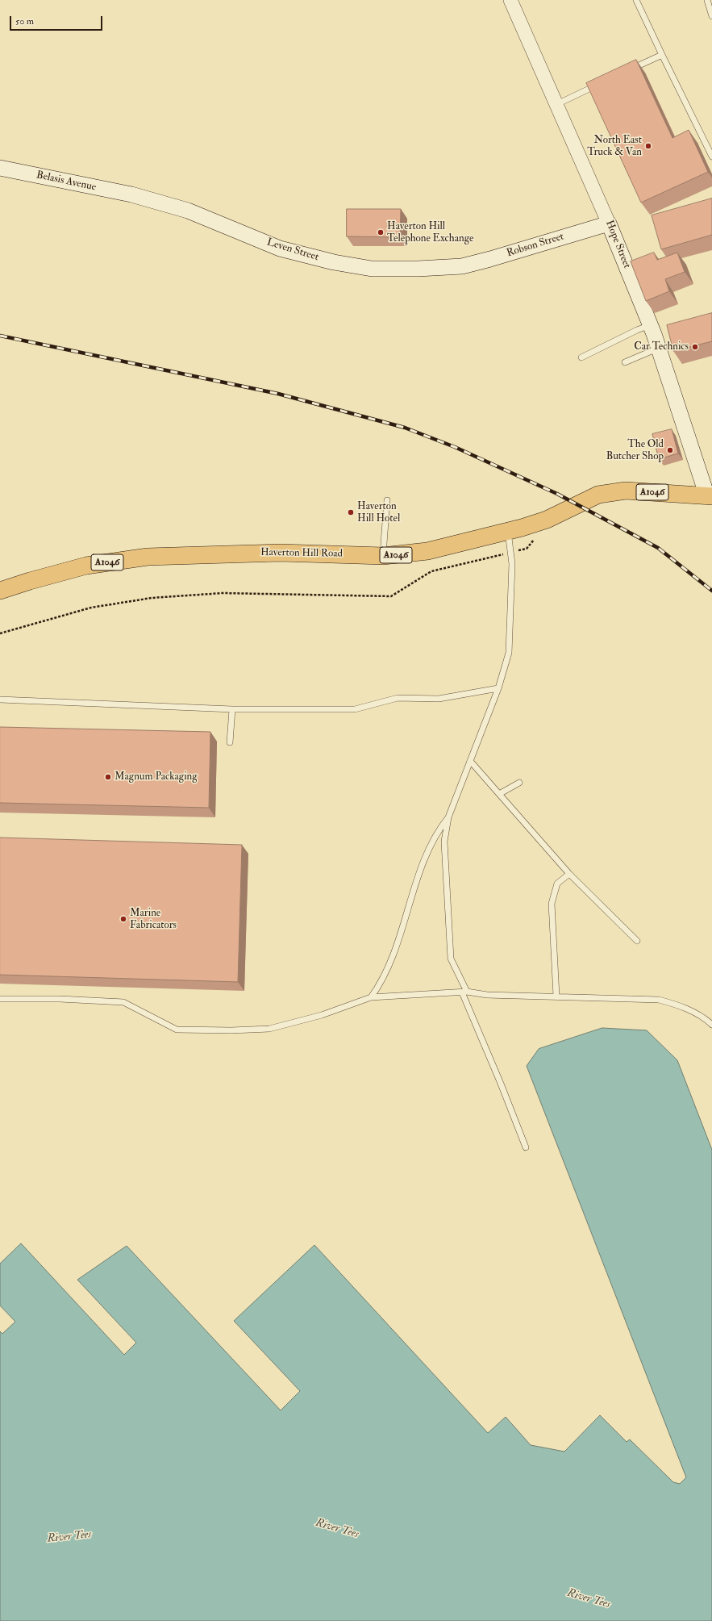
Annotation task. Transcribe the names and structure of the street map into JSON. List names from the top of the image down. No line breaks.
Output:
{"streets":{"main road":["Belasis Avenue","Hope Street","Robson Street","Leven Street","A1046","Haverton Hill Road"]},"crossings":[["Belasis Avenue","Leven Street"],["Hope Street","Robson Street"],["Hope Street","Haverton Hill Road"],["Robson Street","Leven Street"]],"water":["River Tees"],"places":["North East Truck & Van","Haverton Hill Telephone Exchange","Car Technics","The Old Butcher Shop","Haverton Hill Hotel","Magnum Packaging","Marine Fabricators"],"scale_bar":"50 m"}
